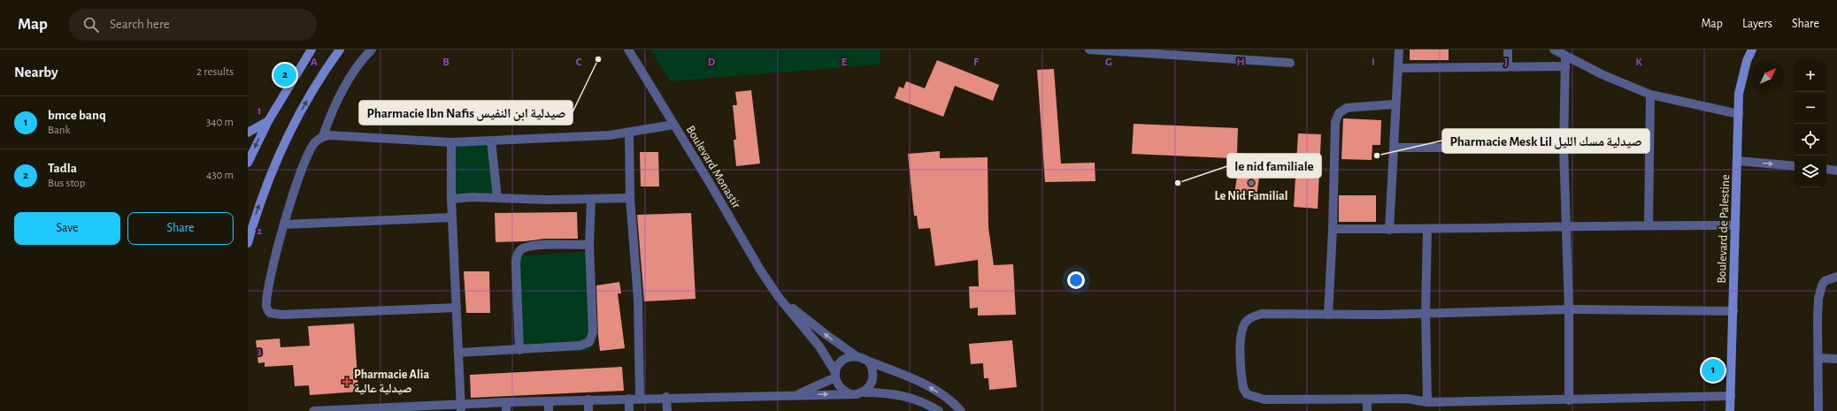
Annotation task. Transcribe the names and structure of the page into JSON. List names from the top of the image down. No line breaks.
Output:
{"streets":{"street":["Boulevard Monastir","Boulevard de Palestine"]},"places":{"other":["Pharmacie Ibn Nafis صيدلية ابن النفيس","Pharmacie Mesk Lil صيدلية مسك الليل","le nid familiale","Le Nid Familial"],"health":["Pharmacie Alia صيدلية عالية"]},"north":"top right","page":{"header":"Map","search":"Search here","nav":["Map","Layers","Share"],"heading":["Nearby","2 results"],"map_buttons":["+","−"],"pins":["2","1"],"list":[{"mark":"1","name":"bmce banq","note":"Bank","value":"340 m"},{"mark":"2","name":"Tadla","note":"Bus stop","value":"430 m"}],"buttons":["Save","Share"]},"grid":{"columns":["A","B","C","D","E","F","G","H","I","J","K"],"rows":["1","2","3"]}}
